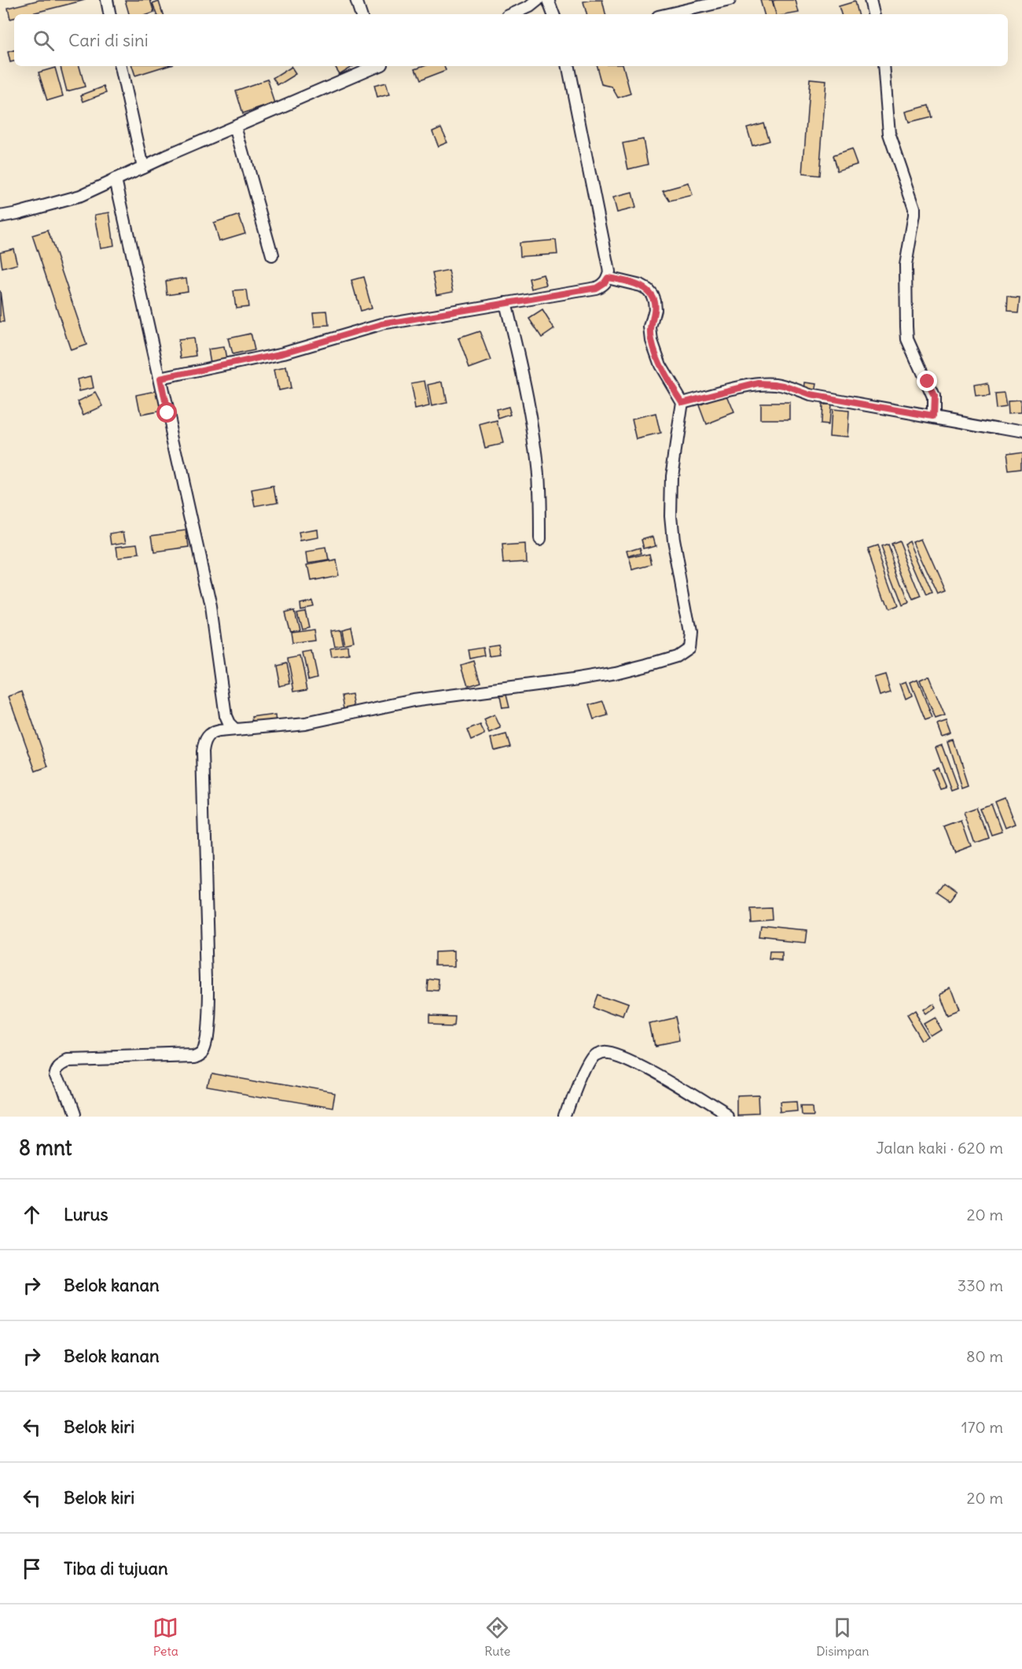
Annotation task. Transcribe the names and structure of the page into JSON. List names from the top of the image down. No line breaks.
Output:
{"page":{"search":"Cari di sini","heading":["8 mnt","Jalan kaki · 620 m"],"list":[["Lurus","20 m"],["Belok kanan","330 m"],["Belok kanan","80 m"],["Belok kiri","170 m"],["Belok kiri","20 m"],"Tiba di tujuan"],"nav":["Peta","Rute","Disimpan"]}}
